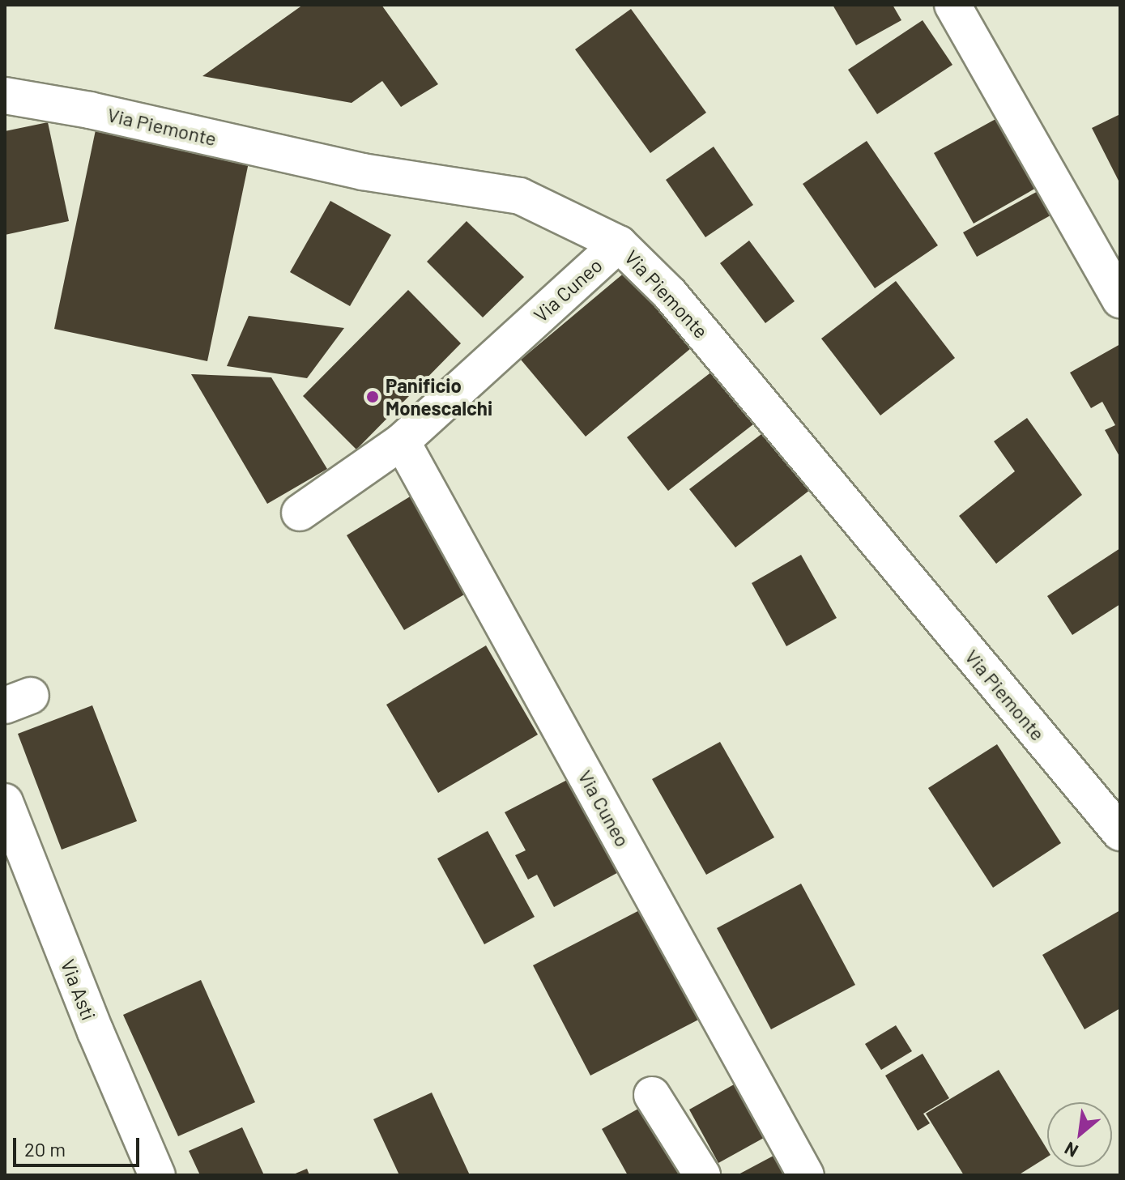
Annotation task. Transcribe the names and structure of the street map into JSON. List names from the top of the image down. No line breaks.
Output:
{"streets":{"street":["Via Piemonte","Via Cuneo","Via Asti"]},"crossings":[["Via Piemonte","Via Cuneo"]],"places":["Panificio Monescalchi"],"scale_bar":"20 m","north":"bottom left"}
